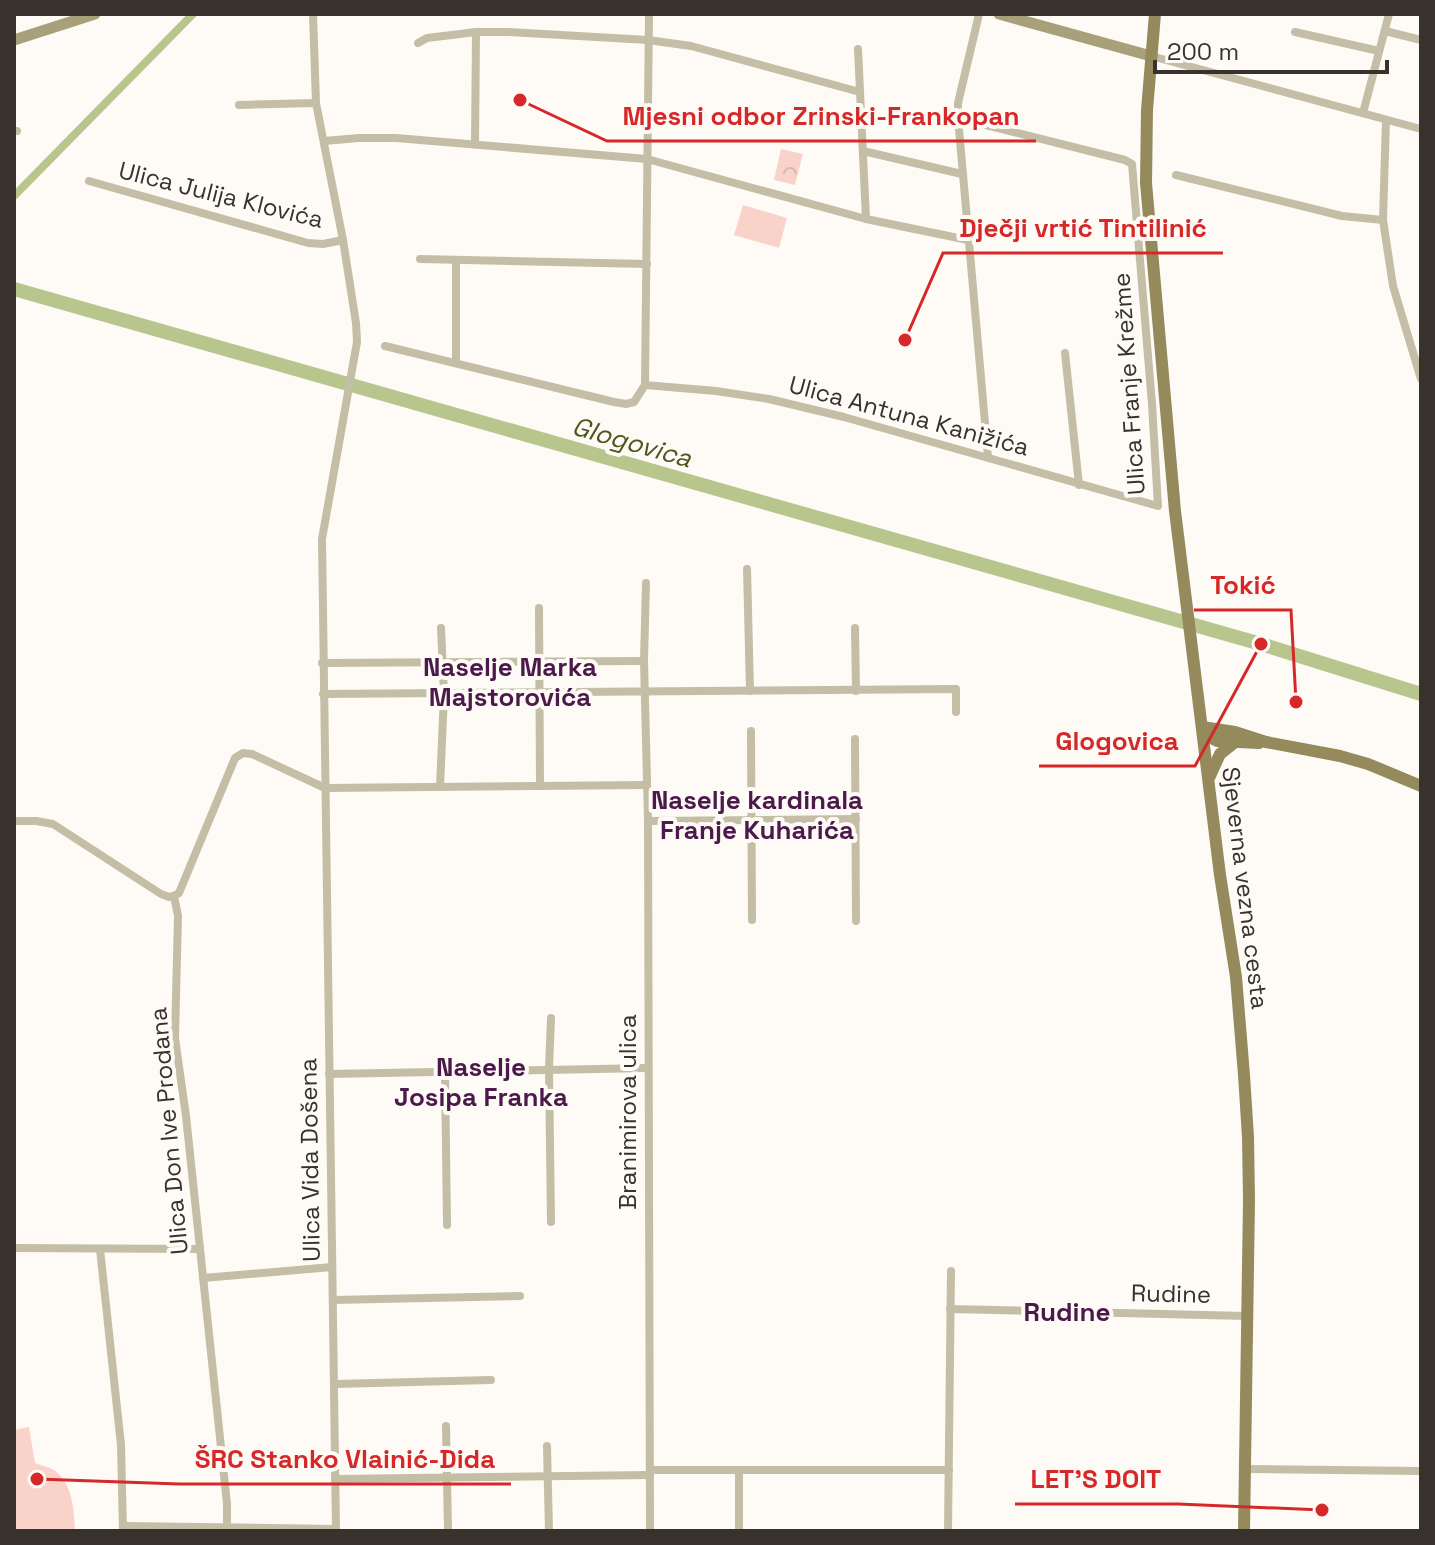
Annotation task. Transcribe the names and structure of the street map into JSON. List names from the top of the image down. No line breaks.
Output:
{"streets":{"main road":["Sjeverna vezna cesta"],"street":["Ulica Julija Klovića","Ulica Franje Krežme","Ulica Antuna Kanižića","Branimirova ulica","Ulica Don Ive Prodana","Ulica Vida Došena","Rudine"]},"crossings":[["Ulica Julija Klovića","Ulica Vida Došena"],["Ulica Franje Krežme","Ulica Antuna Kanižića"],["Ulica Franje Krežme","Sjeverna vezna cesta"],["Sjeverna vezna cesta","Rudine"],["Ulica Don Ive Prodana","Ulica Vida Došena"]],"districts":["Naselje Marka Majstorovića","Naselje kardinala Franje Kuharića","Naselje Josipa Franka","Rudine"],"water":["Glogovica"],"places":["Mjesni odbor Zrinski-Frankopan","Dječji vrtić Tintilinić","Glogovica","Tokić","ŠRC Stanko Vlainić-Dida","LET'S DOIT"],"scale_bar":"200 m"}
